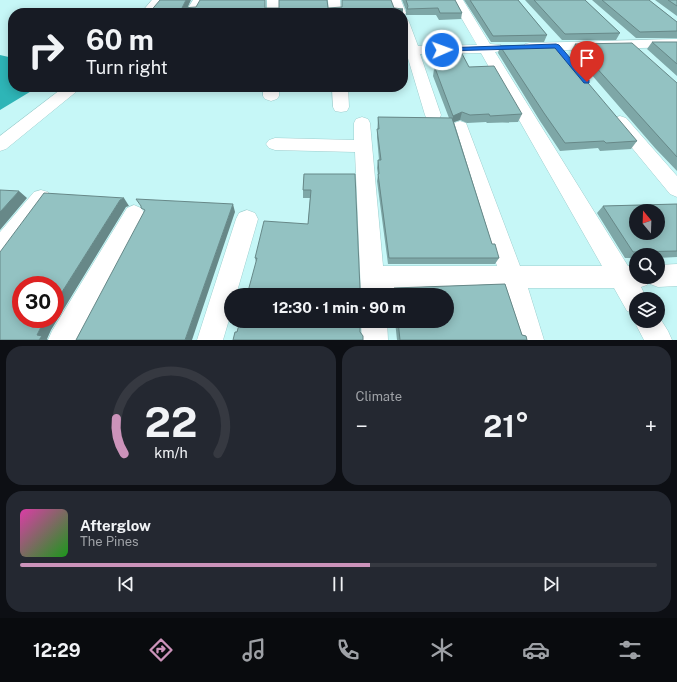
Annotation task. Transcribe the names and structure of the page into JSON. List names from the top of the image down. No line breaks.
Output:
{"north":"top","page":{"turn":["60 m","Turn right"],"limit":"30","trip":"12:30 · 1 min · 90 m","tile":"Climate","heat":["−","21°","+"],"song":["Afterglow","The Pines"],"tabs":"12:29","gauge":["22","km/h"]}}
